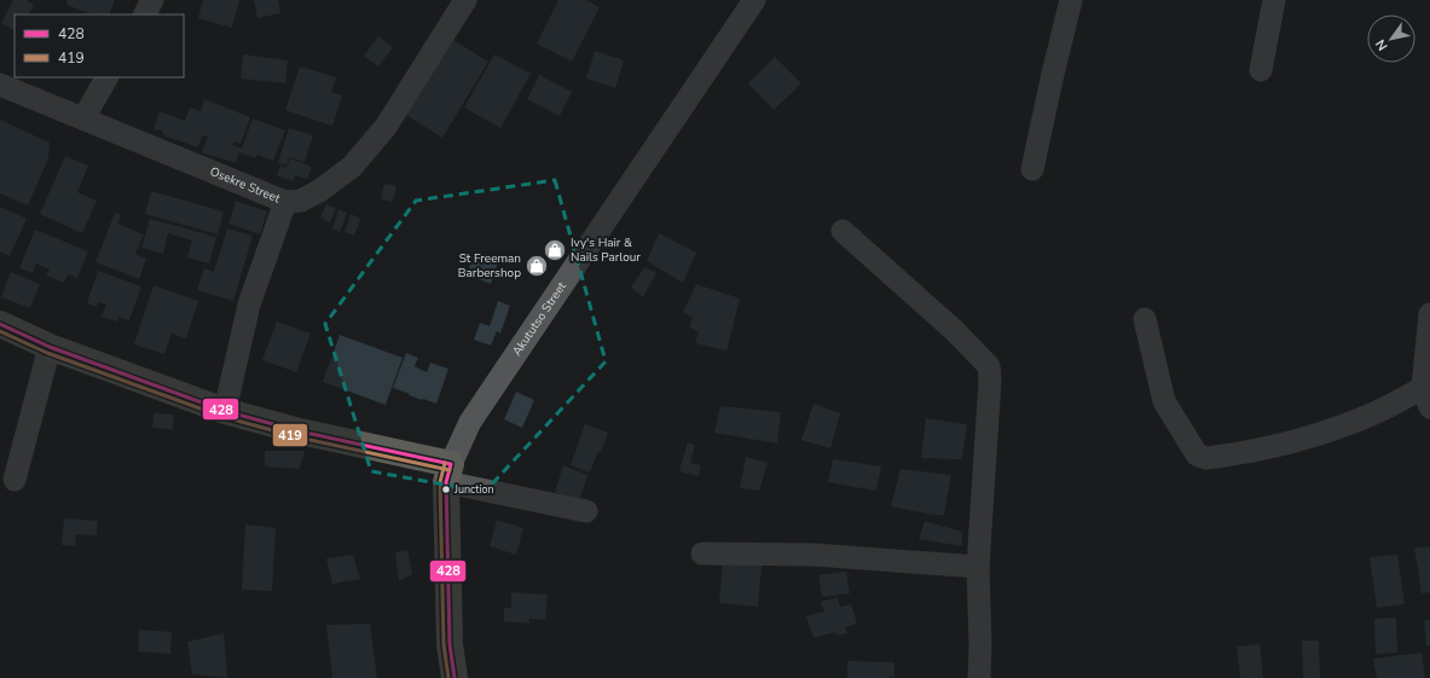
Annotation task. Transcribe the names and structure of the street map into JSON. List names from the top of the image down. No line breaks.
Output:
{"streets":{"main road":["Akututso Street"],"street":["Osekre Street"]},"places":{"shop":["Ivy's Hair & Nails Parlour","St Freeman Barbershop"],"other":["Junction"]},"lines":["transit line 428","transit line 419"],"legend":["428","419"],"north":"bottom left"}
